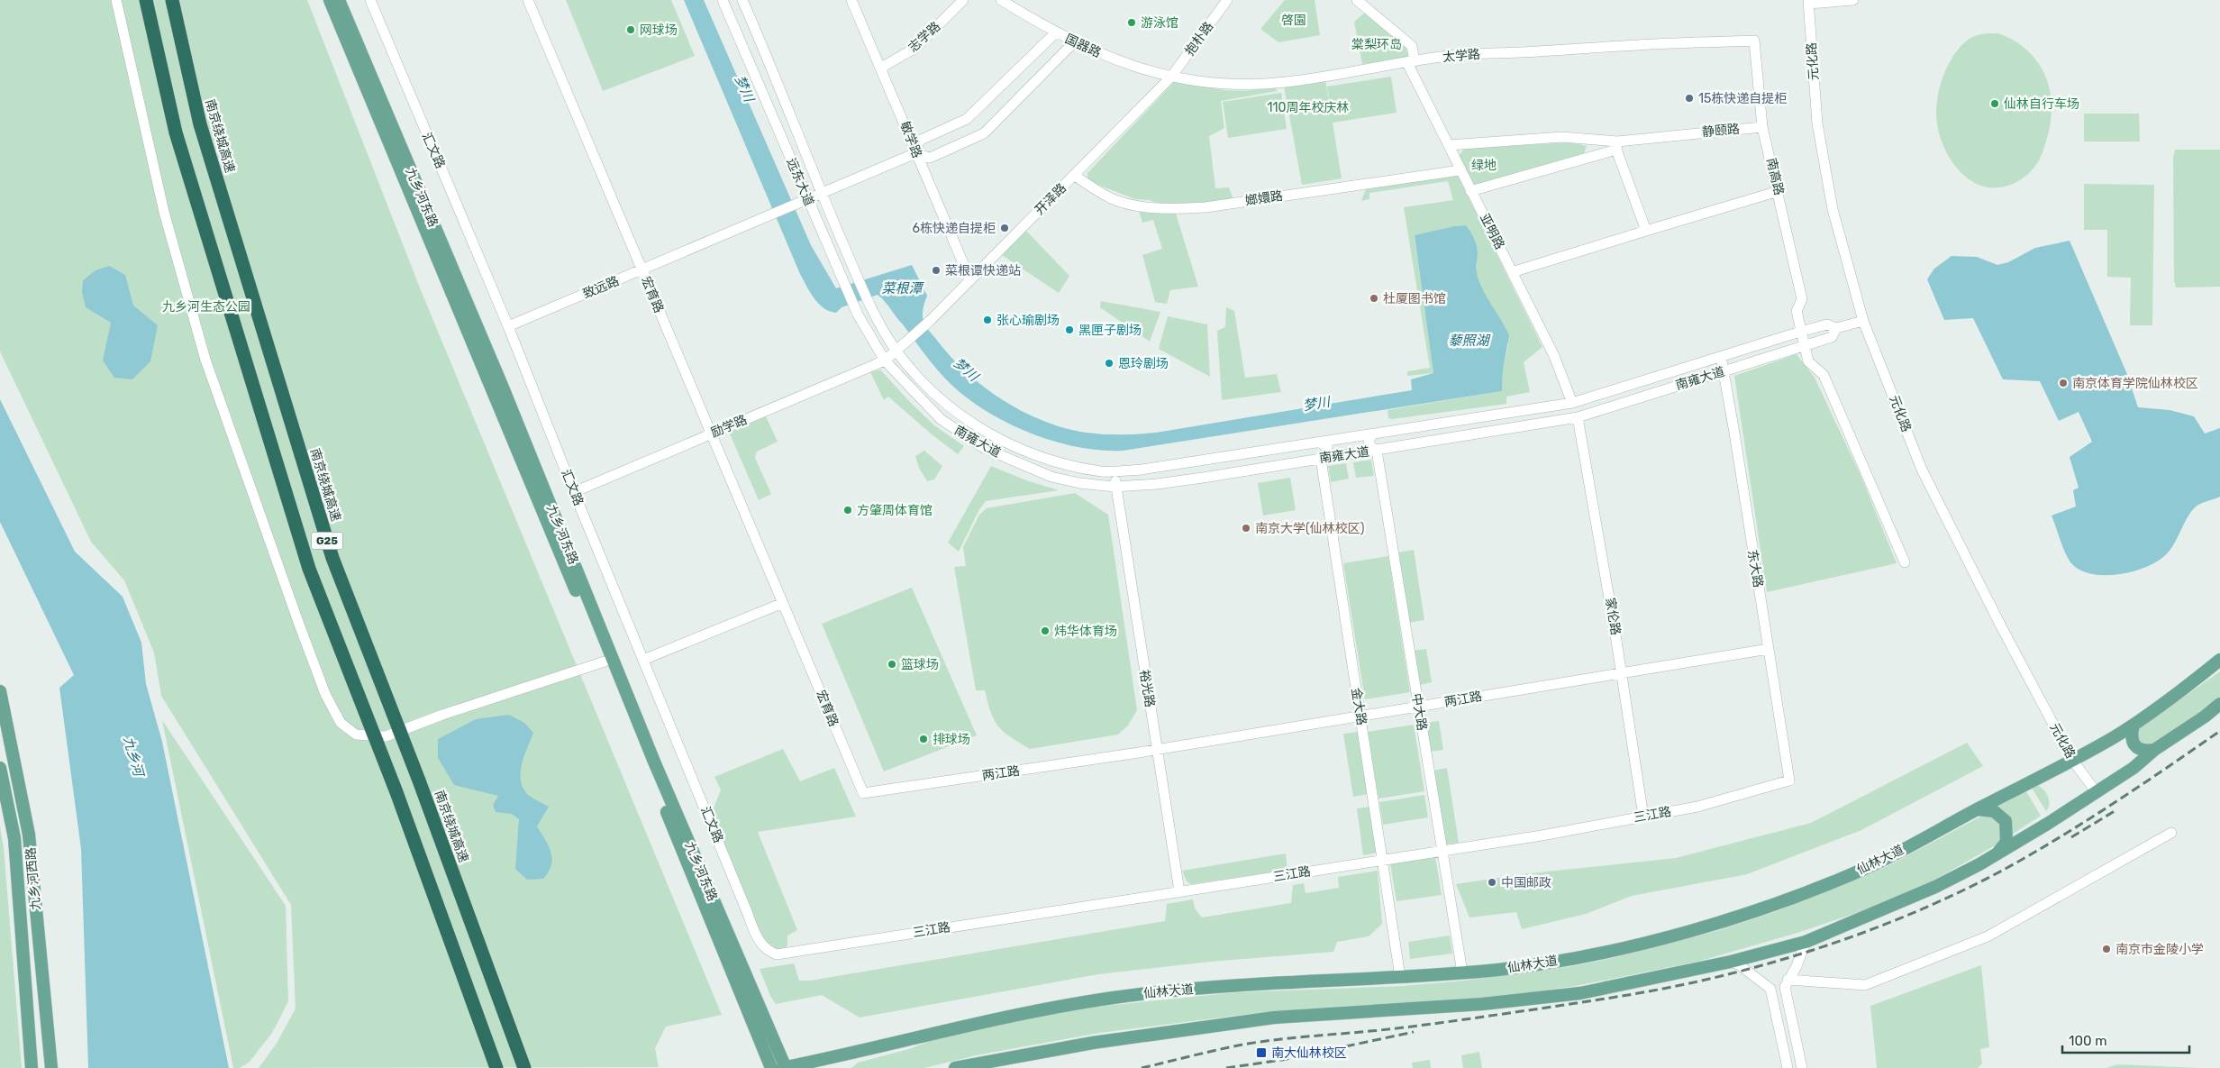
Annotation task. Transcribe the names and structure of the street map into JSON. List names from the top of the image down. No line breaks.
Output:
{"streets":{"highway":["南京绕城高速","G25"],"main road":["九乡河东路","仙林大道","九乡河西路"],"street":["志学路","抱朴路","国器路","太学路","元化路","静颐路","敏学路","汇文路","南高路","远东大道","嫏嬛路","开泽路","亚明路","致远路","宏育路","南雍大道","励学路","东大路","家伦路","裕光路","两江路","金大路","中大路","三江路"]},"crossings":[["志学路","敏学路"],["抱朴路","国器路"],["抱朴路","太学路"],["抱朴路","开泽路"],["国器路","太学路"],["国器路","开泽路"],["太学路","南高路"],["太学路","开泽路"],["太学路","亚明路"],["元化路","仙林大道"],["静颐路","南高路"],["敏学路","开泽路"],["敏学路","致远路"],["汇文路","致远路"],["汇文路","励学路"],["汇文路","三江路"],["南高路","南雍大道"],["远东大道","开泽路"],["远东大道","致远路"],["远东大道","南雍大道"],["远东大道","励学路"],["九乡河东路","仙林大道"],["嫏嬛路","开泽路"],["嫏嬛路","亚明路"],["开泽路","南雍大道"],["开泽路","励学路"],["亚明路","南雍大道"],["致远路","宏育路"],["宏育路","励学路"],["宏育路","两江路"],["南雍大道","励学路"],["南雍大道","东大路"],["南雍大道","家伦路"],["南雍大道","裕光路"],["南雍大道","金大路"],["南雍大道","中大路"],["东大路","两江路"],["东大路","三江路"],["家伦路","两江路"],["家伦路","三江路"],["裕光路","两江路"],["裕光路","三江路"],["两江路","金大路"],["两江路","中大路"],["金大路","三江路"],["金大路","仙林大道"],["中大路","三江路"],["中大路","仙林大道"]],"water":["梦川","菜根潭","藜照湖","九乡河"],"parks":["啓園","棠梨环岛","110周年校庆林","绿地","九乡河生态公园"],"places":{"other":["游泳馆","网球场","15栋快递自提柜","仙林自行车场","6栋快递自提柜","菜根谭快递站","杜厦图书馆","张心瑜剧场","黑匣子剧场","恩玲剧场","南京体育学院仙林校区","方肇周体育馆","南京大学(仙林校区)","炜华体育场","篮球场","排球场","中国邮政","南京市金陵小学"],"transit":["南大仙林校区"]},"scale_bar":"100 m"}
